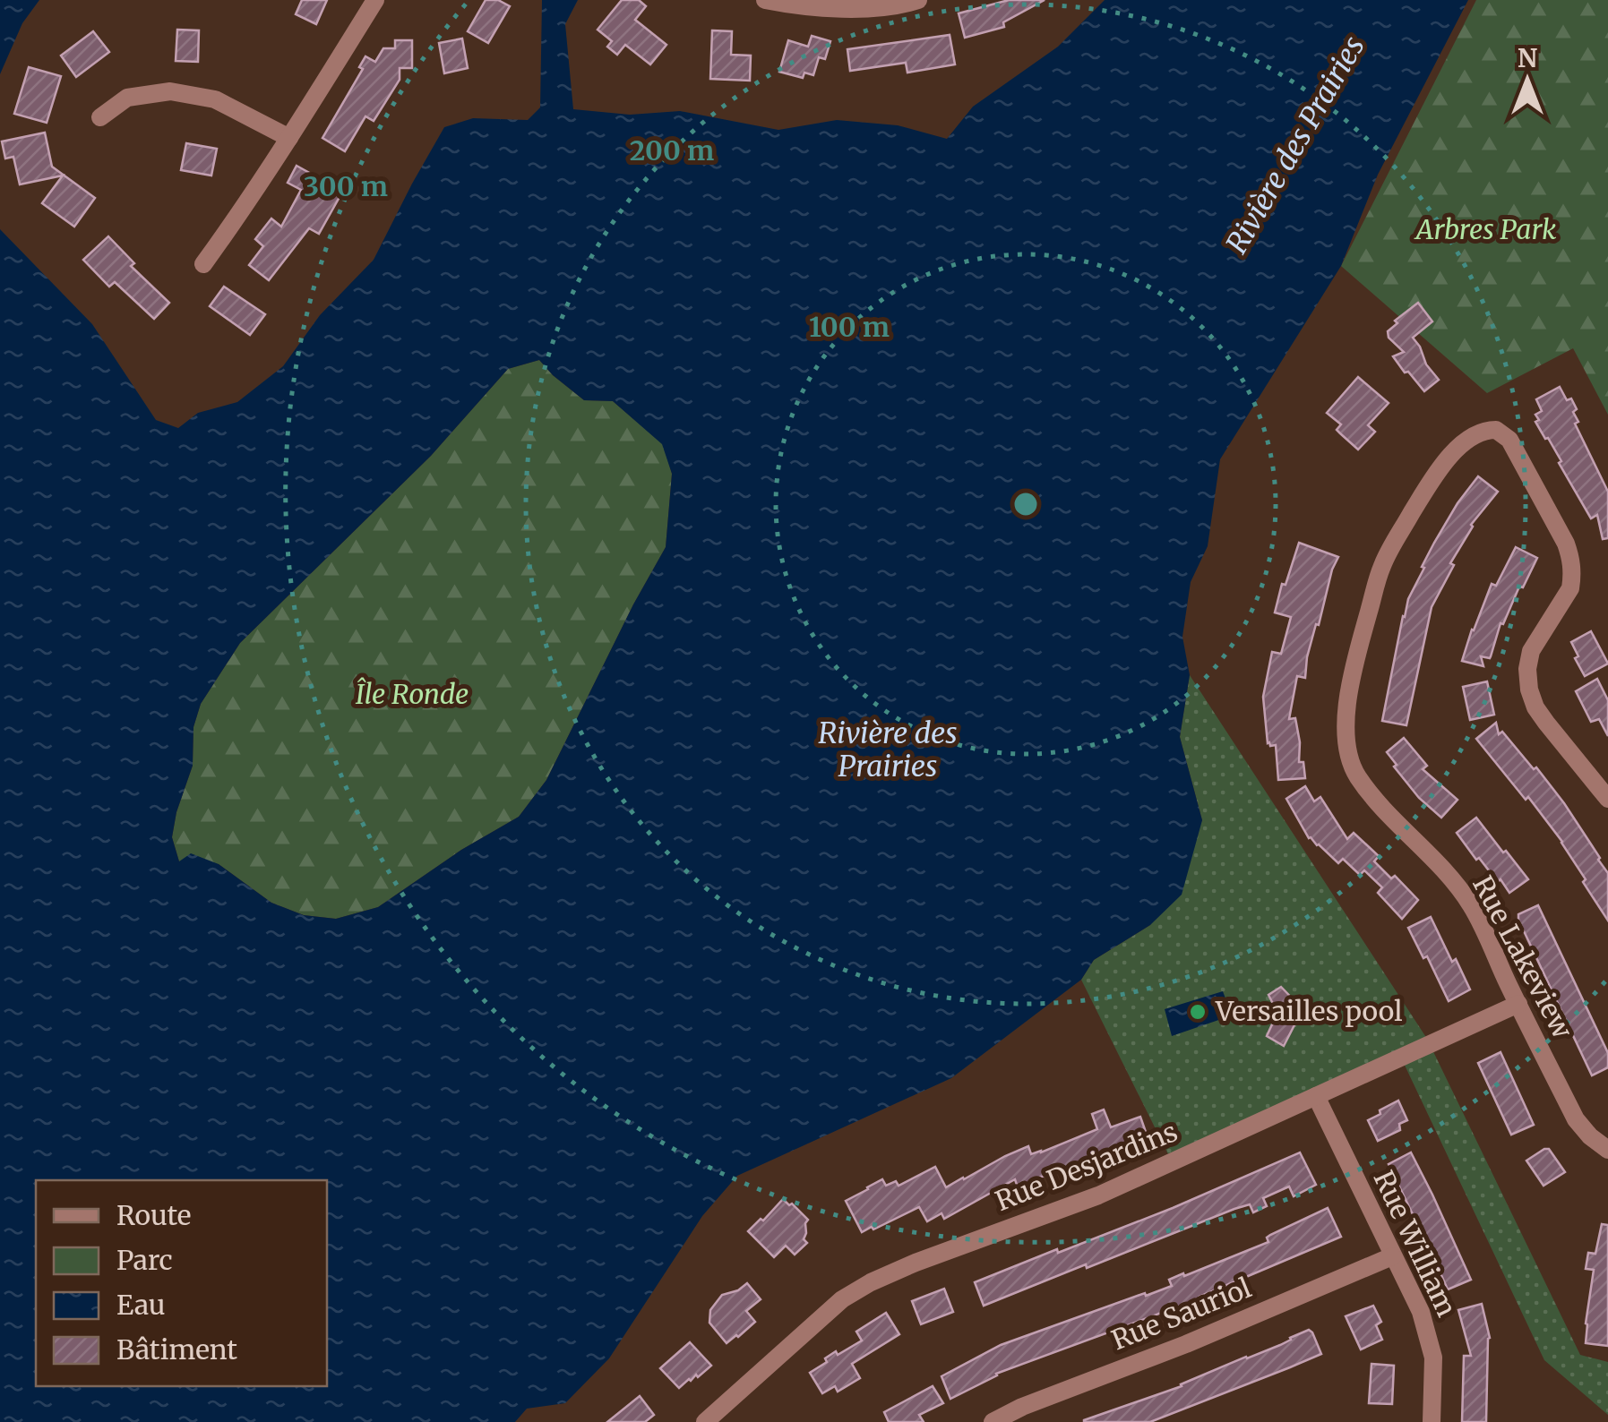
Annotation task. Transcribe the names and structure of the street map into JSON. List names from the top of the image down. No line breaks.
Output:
{"streets":{"street":["Rue Lakeview","Rue Desjardins","Rue William","Rue Sauriol"]},"crossings":[["Rue Lakeview","Rue Desjardins"],["Rue Desjardins","Rue William"],["Rue William","Rue Sauriol"]],"water":["Rivière des Prairies"],"parks":["Arbres Park","Île Ronde"],"places":["Versailles pool"],"legend":["Route","Parc","Eau","Bâtiment"],"north":"top","rings":["200 m","300 m","100 m"]}
